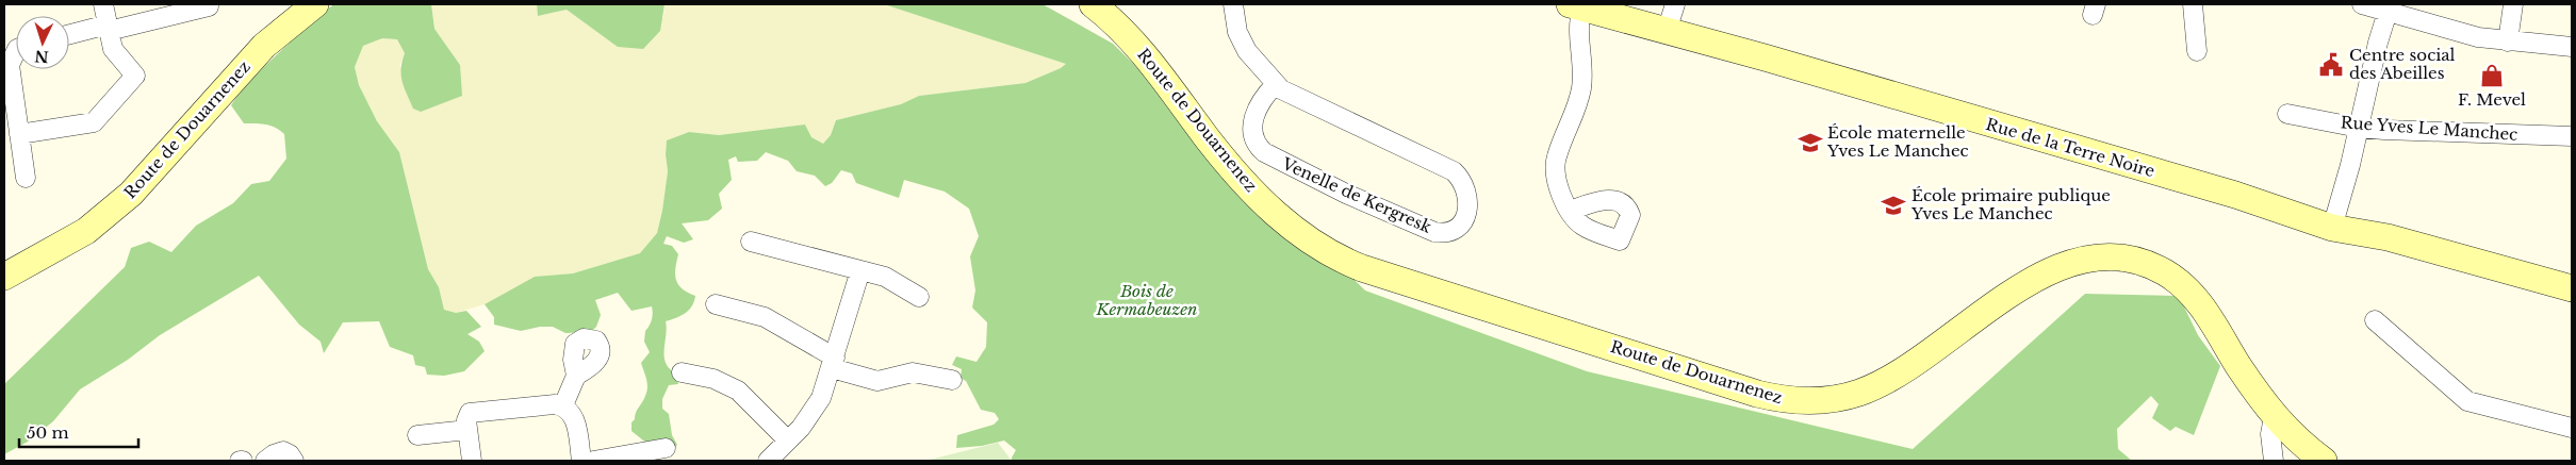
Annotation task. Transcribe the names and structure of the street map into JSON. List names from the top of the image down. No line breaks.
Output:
{"streets":{"main road":["Route de Douarnenez","Rue de la Terre Noire"],"street":["Rue Yves Le Manchec","Venelle de Kergresk"]},"parks":["Bois de Kermabeuzen"],"places":{"public building":["Centre social des Abeilles"],"shop":["F. Mevel"],"school or university":["École maternelle Yves Le Manchec","École primaire publique Yves Le Manchec"]},"scale_bar":"50 m","north":"bottom"}
